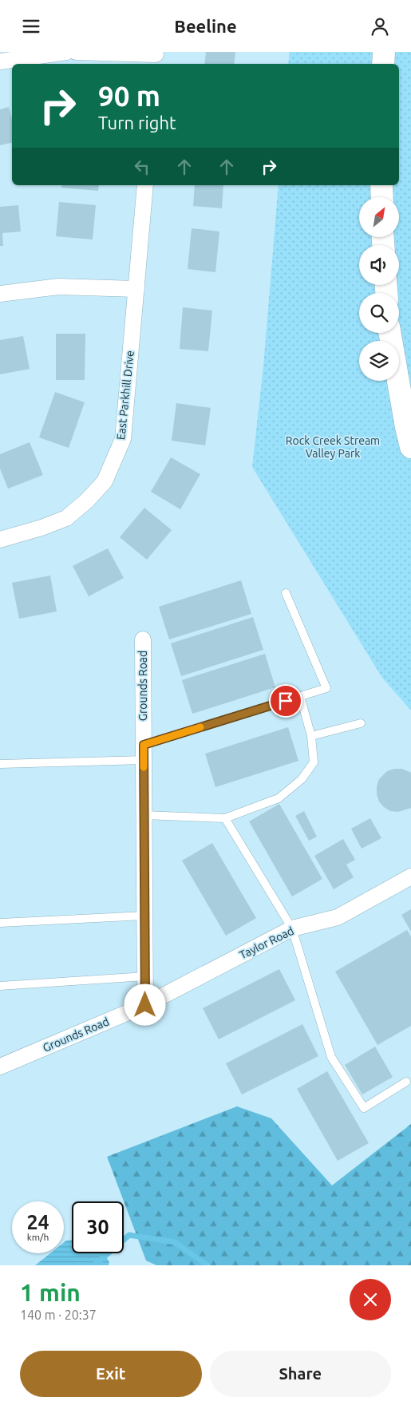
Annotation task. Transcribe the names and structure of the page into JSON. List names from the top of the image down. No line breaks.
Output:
{"streets":{"street":["East Parkhill Drive","Grounds Road","Taylor Road"]},"crossings":[["Grounds Road","Taylor Road"]],"parks":["Rock Creek Stream Valley Park"],"north":"top right","page":{"header":"Beeline","turn":["90 m","Turn right"],"speed":"24 km/h","limit":"30","heading":["1 min","140 m · 20:37"],"buttons":["Exit","Share"]}}
